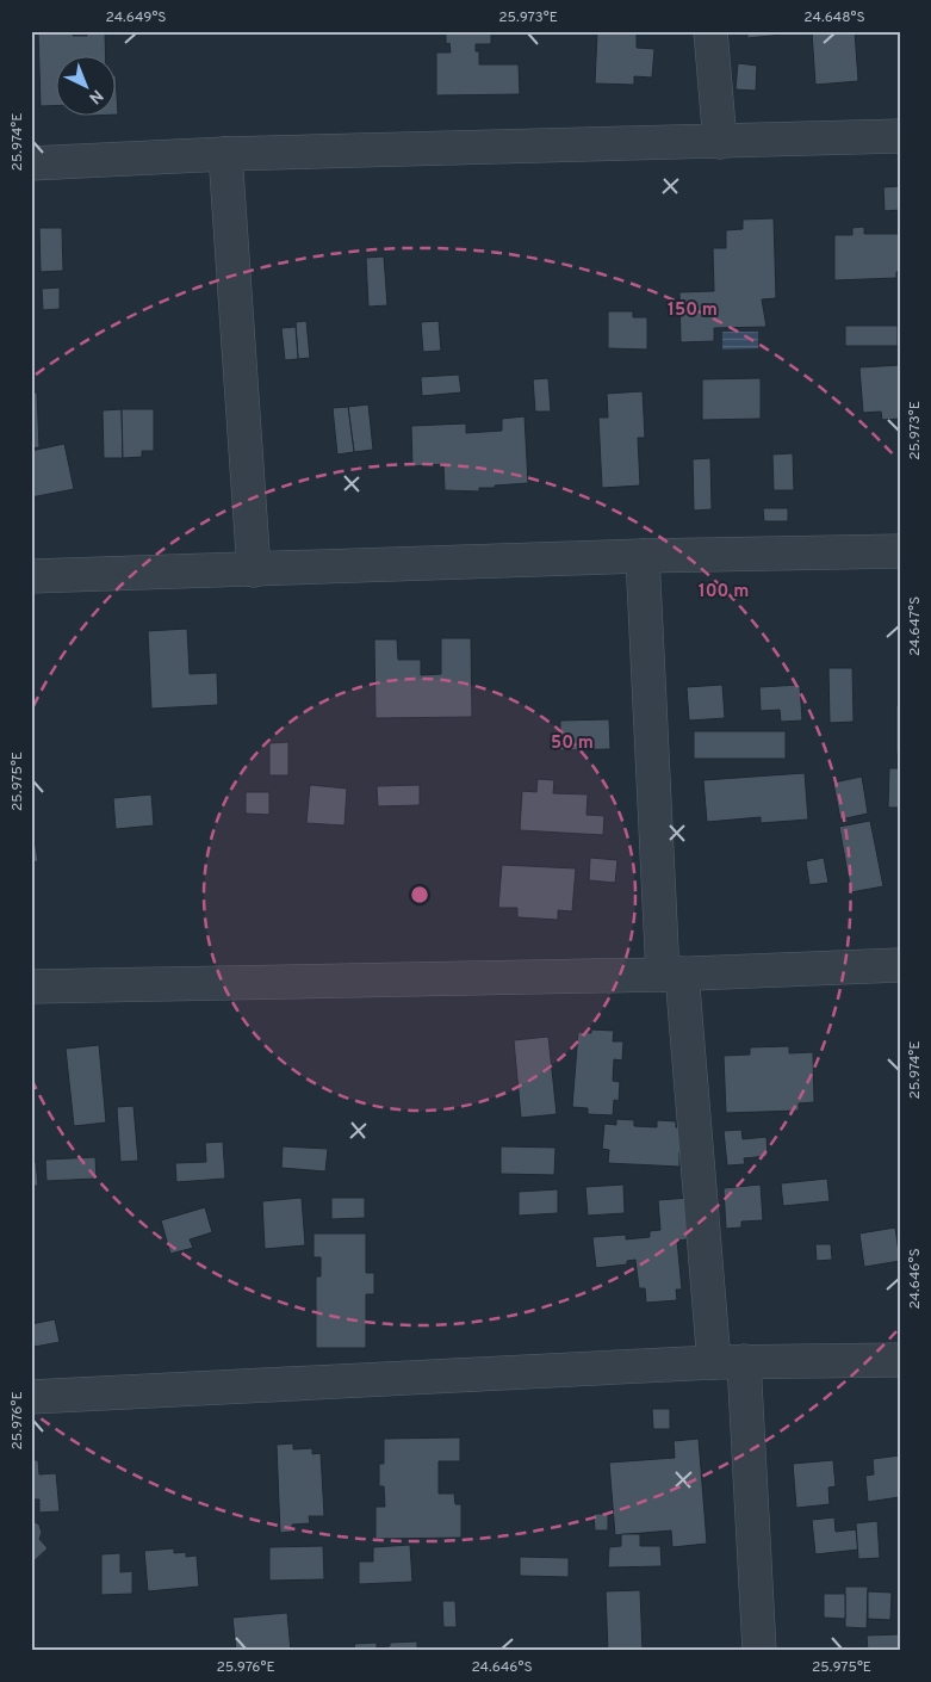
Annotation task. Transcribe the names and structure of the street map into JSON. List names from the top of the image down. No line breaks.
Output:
{"north":"bottom right","coordinates":["24.649°S","25.973°E","24.648°S","25.974°E","24.647°S","25.975°E","24.646°S","25.976°E"],"rings":["150 m","100 m","50 m"]}
